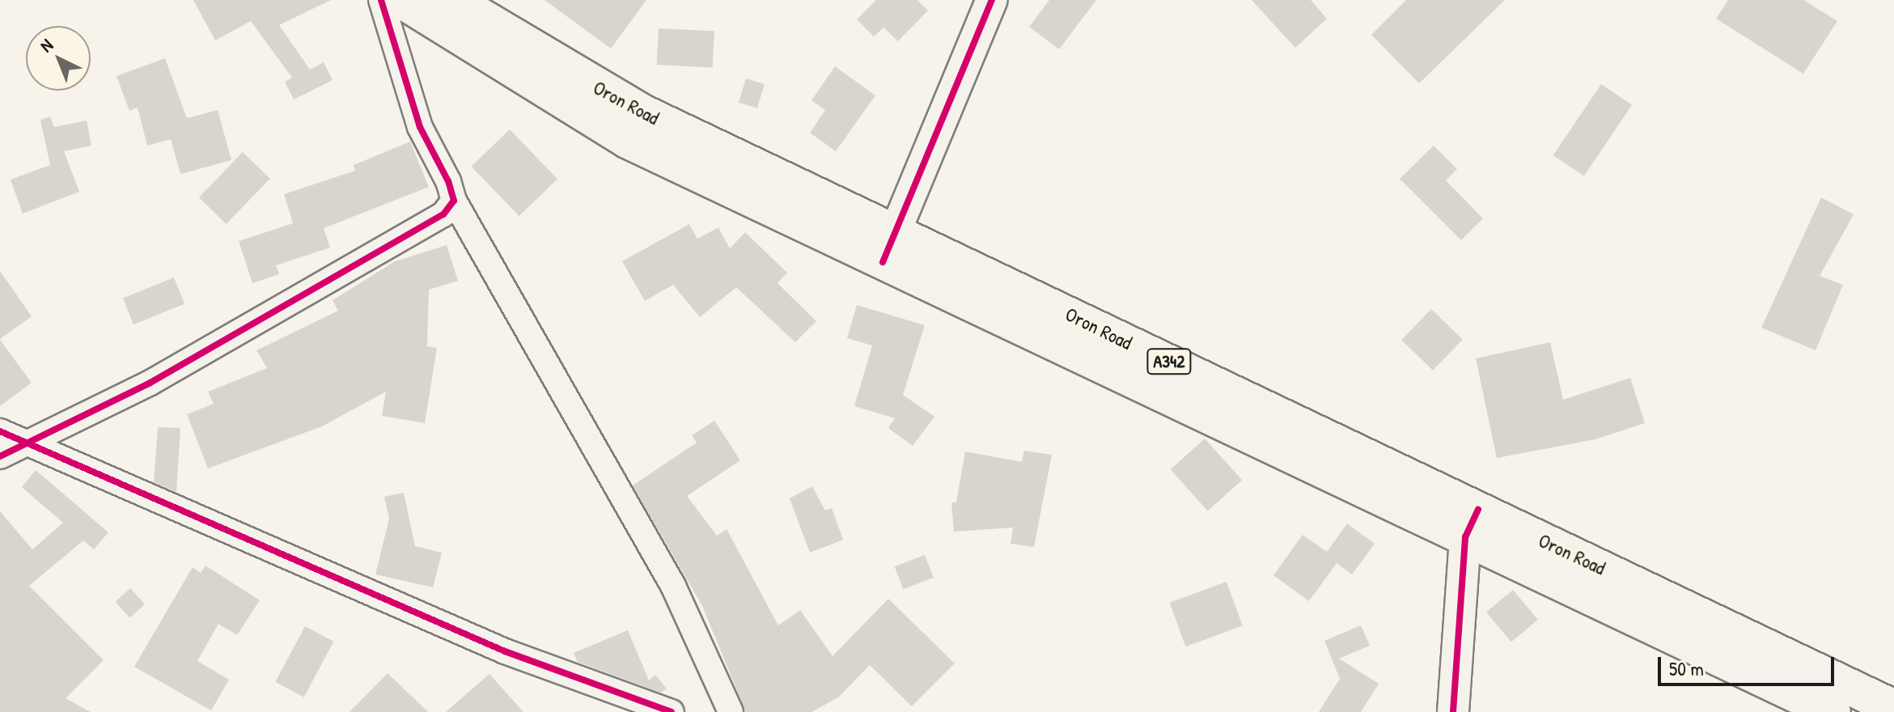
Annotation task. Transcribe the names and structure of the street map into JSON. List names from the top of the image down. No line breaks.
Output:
{"streets":{"highway":["Oron Road","A342"]},"scale_bar":"50 m","north":"top left"}
